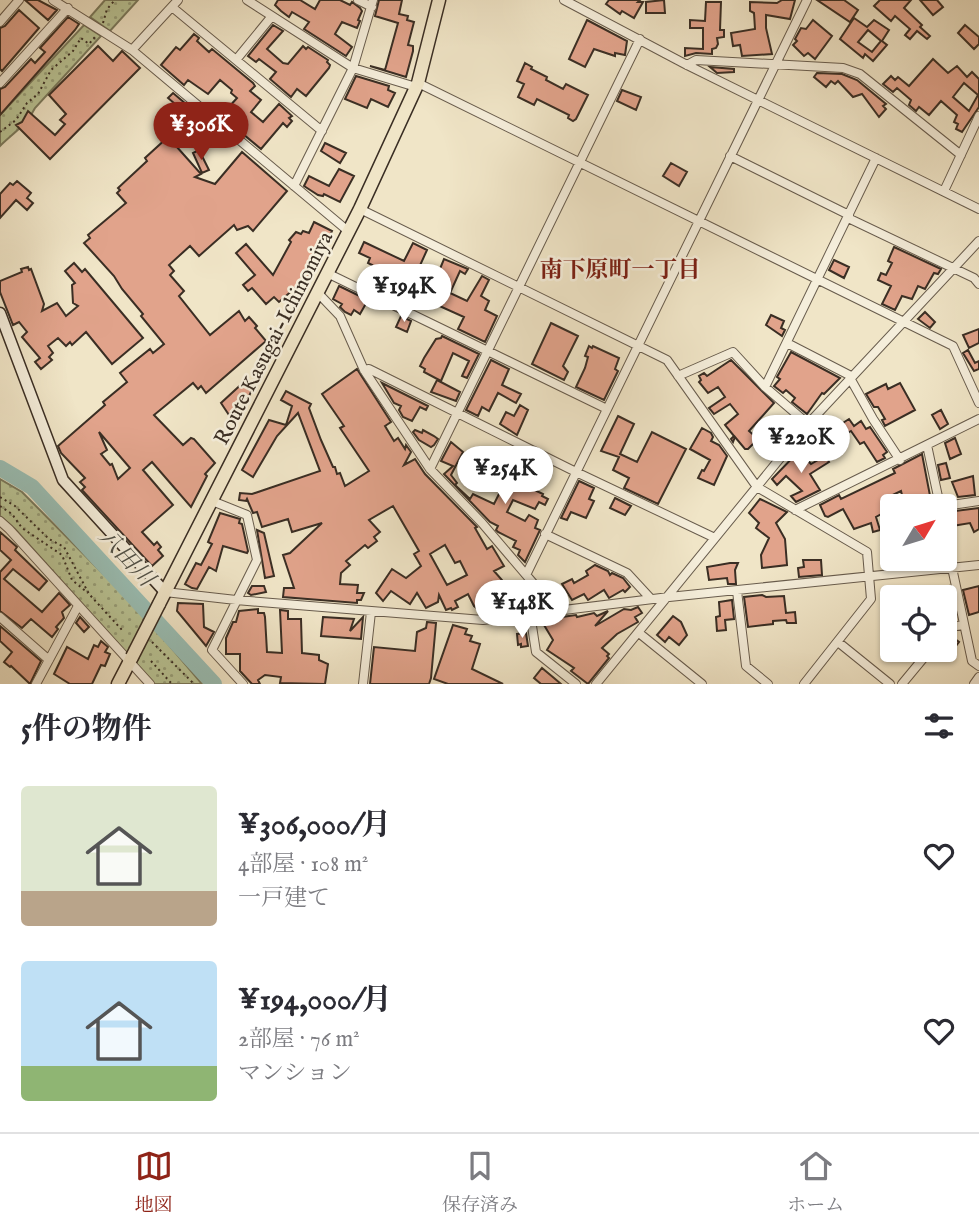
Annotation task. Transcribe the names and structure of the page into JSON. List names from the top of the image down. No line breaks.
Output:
{"streets":{"main road":["Route Kasugai-Ichinomiya"]},"districts":["南下原町一丁目"],"water":["八田川"],"north":"top right","page":{"price":["¥306K","¥194K","¥220K","¥254K","¥148K"],"heading":"5件の物件","list":[{"name":"¥306,000/月","note":"4部屋 · 108 m² · 一戸建て"},{"name":"¥194,000/月","note":"2部屋 · 76 m² · マンション"}],"tabs":["地図","保存済み","ホーム"]}}
